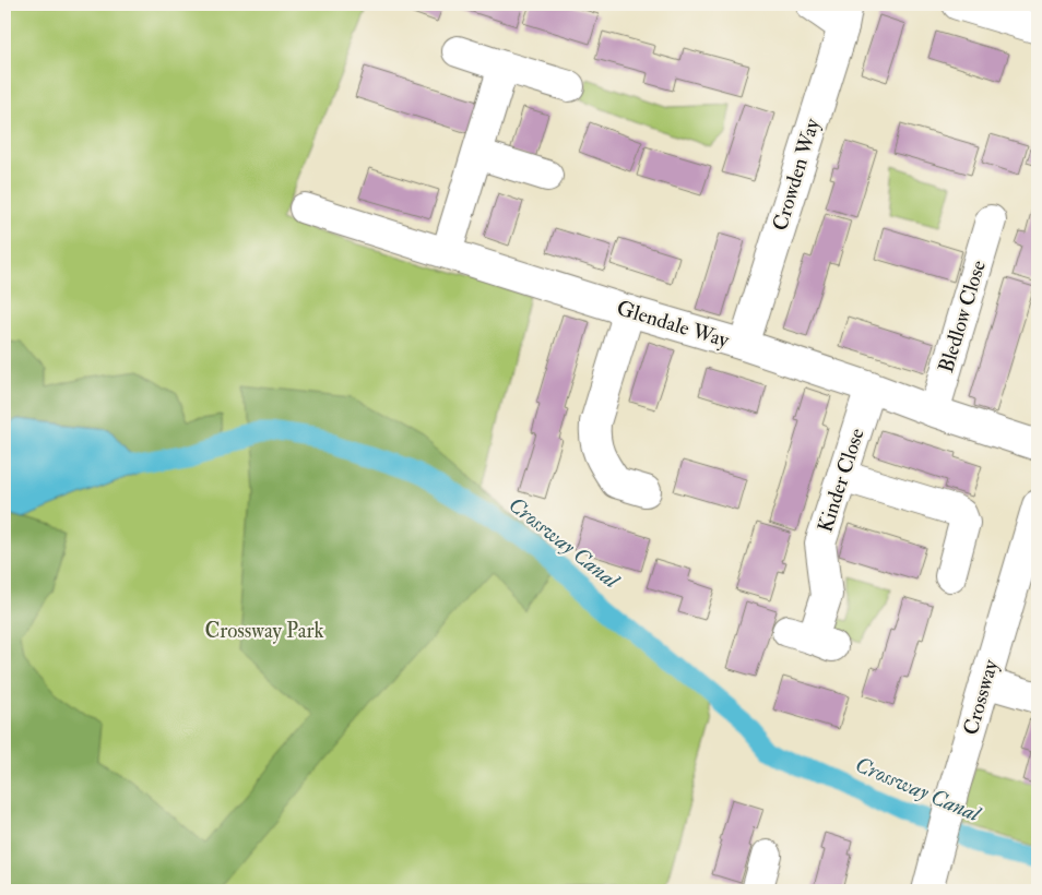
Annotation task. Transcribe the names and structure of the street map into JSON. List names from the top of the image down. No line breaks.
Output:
{"streets":{"street":["Crowden Way","Bledlow Close","Glendale Way","Kinder Close","Crossway"]},"crossings":[["Crowden Way","Glendale Way"],["Bledlow Close","Glendale Way"],["Glendale Way","Kinder Close"]],"water":["Crossway Canal"],"parks":["Crossway Park"]}
